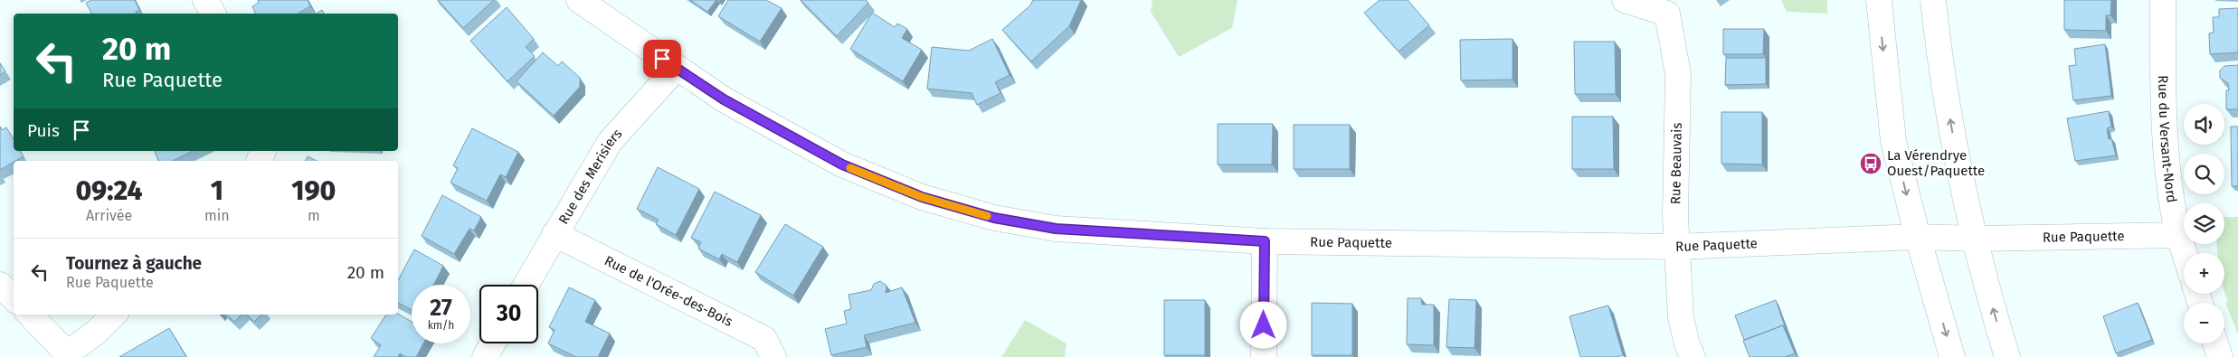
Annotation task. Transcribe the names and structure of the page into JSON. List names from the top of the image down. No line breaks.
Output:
{"streets":{"street":["Rue du Versant-Nord","Rue Beauvais","Rue des Merisiers","Rue Paquette","Rue de l'Orée-des-Bois"]},"crossings":[["Rue du Versant-Nord","Rue Paquette"],["Rue Beauvais","Rue Paquette"],["Rue des Merisiers","Rue Paquette"],["Rue des Merisiers","Rue de l'Orée-des-Bois"]],"places":{"bus stop":["La Vérendrye Ouest/Paquette"]},"page":{"turn":["20 m","Rue Paquette"],"map_buttons":["+","−"],"then":"Puis","eta":["09:24","Arrivée","1","min","190","m"],"list":[{"name":"Tournez à gauche","note":"Rue Paquette","value":"20 m"}],"speed":"27 km/h","limit":"30"}}
